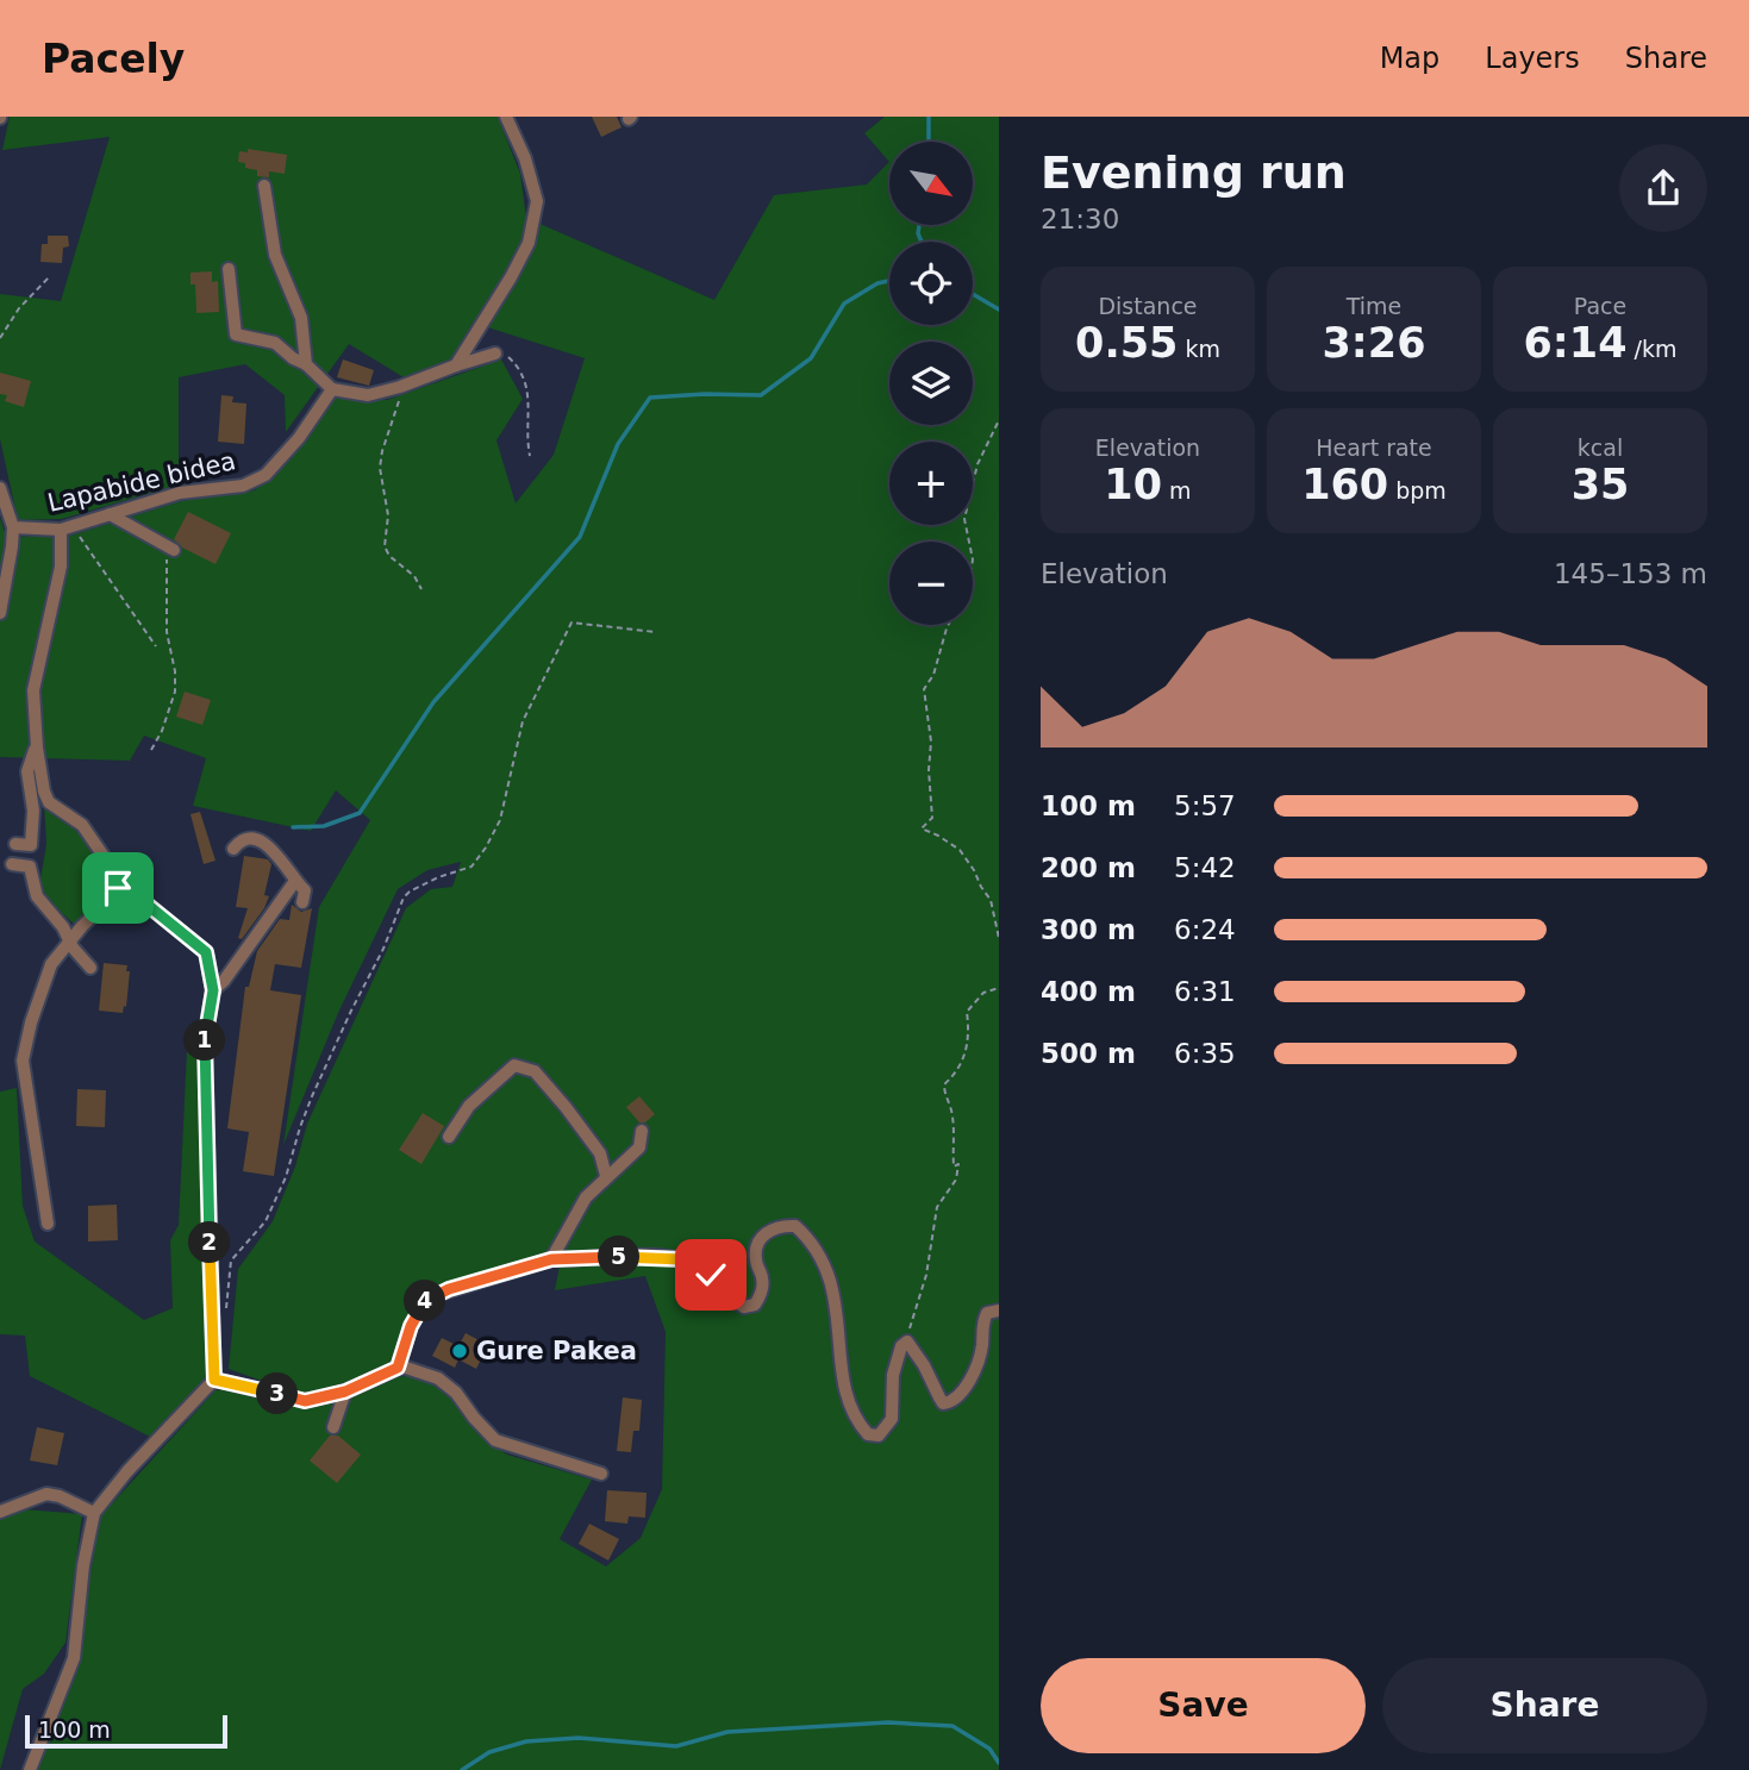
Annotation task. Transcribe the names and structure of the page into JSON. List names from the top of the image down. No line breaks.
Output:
{"streets":{"street":["Lapabide bidea"]},"places":["Gure Pakea"],"scale_bar":"100 m","north":"bottom right","page":{"header":"Pacely","nav":["Map","Layers","Share"],"heading":["Evening run","21:30"],"map_buttons":["+","−"],"stats":[["Distance","0.55 km"],["Time","3:26"],["Pace","6:14 /km"],["Elevation","10 m"],["Heart rate","160 bpm"],["kcal","35"]],"chart":["Elevation","145–153 m"],"list":[{"name":"100 m","note":"5:57"},{"name":"200 m","note":"5:42"},{"name":"300 m","note":"6:24"},{"name":"400 m","note":"6:31"},{"name":"500 m","note":"6:35"}],"pins":["1","2","5","4","3"],"buttons":["Save","Share"],"scale":"100 m"}}
